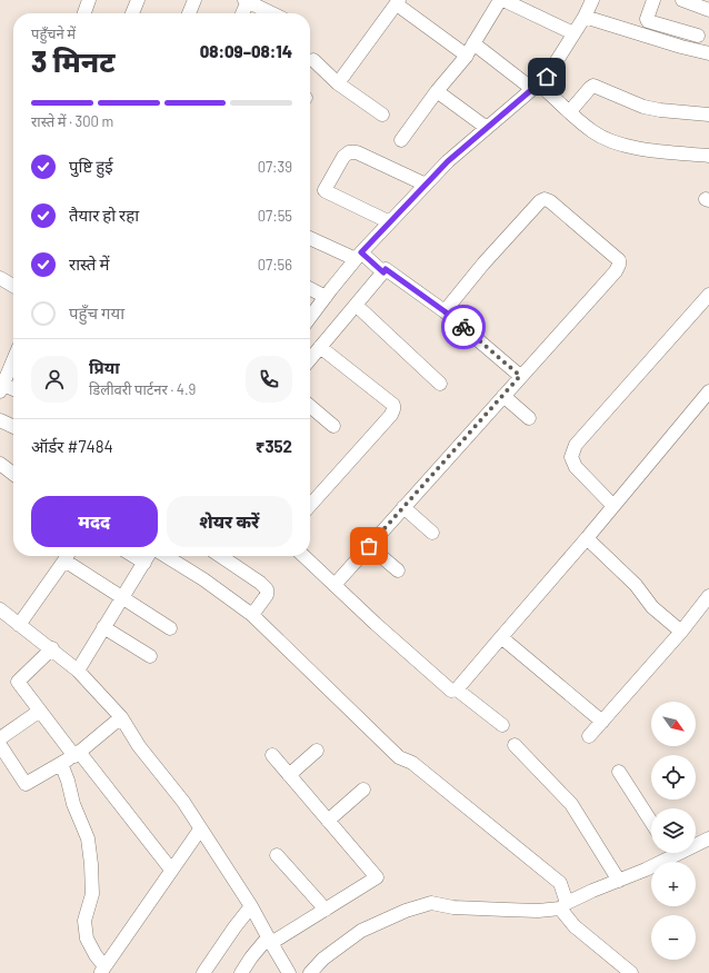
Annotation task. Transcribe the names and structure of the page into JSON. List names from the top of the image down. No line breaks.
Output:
{"north":"bottom right","page":{"heading":["3 मिनट","पहुँचने में","08:09–08:14"],"panel":["प्रिया","डिलीवरी पार्टनर · 4.9","ऑर्डर #7484","₹352"],"bar":"रास्ते में · 300 m","list":[["पुष्टि हुई","07:39"],["तैयार हो रहा","07:55"],["रास्ते में","07:56"],"पहुँच गया"],"buttons":["मदद","शेयर करें"],"map_buttons":["+","−"]}}
